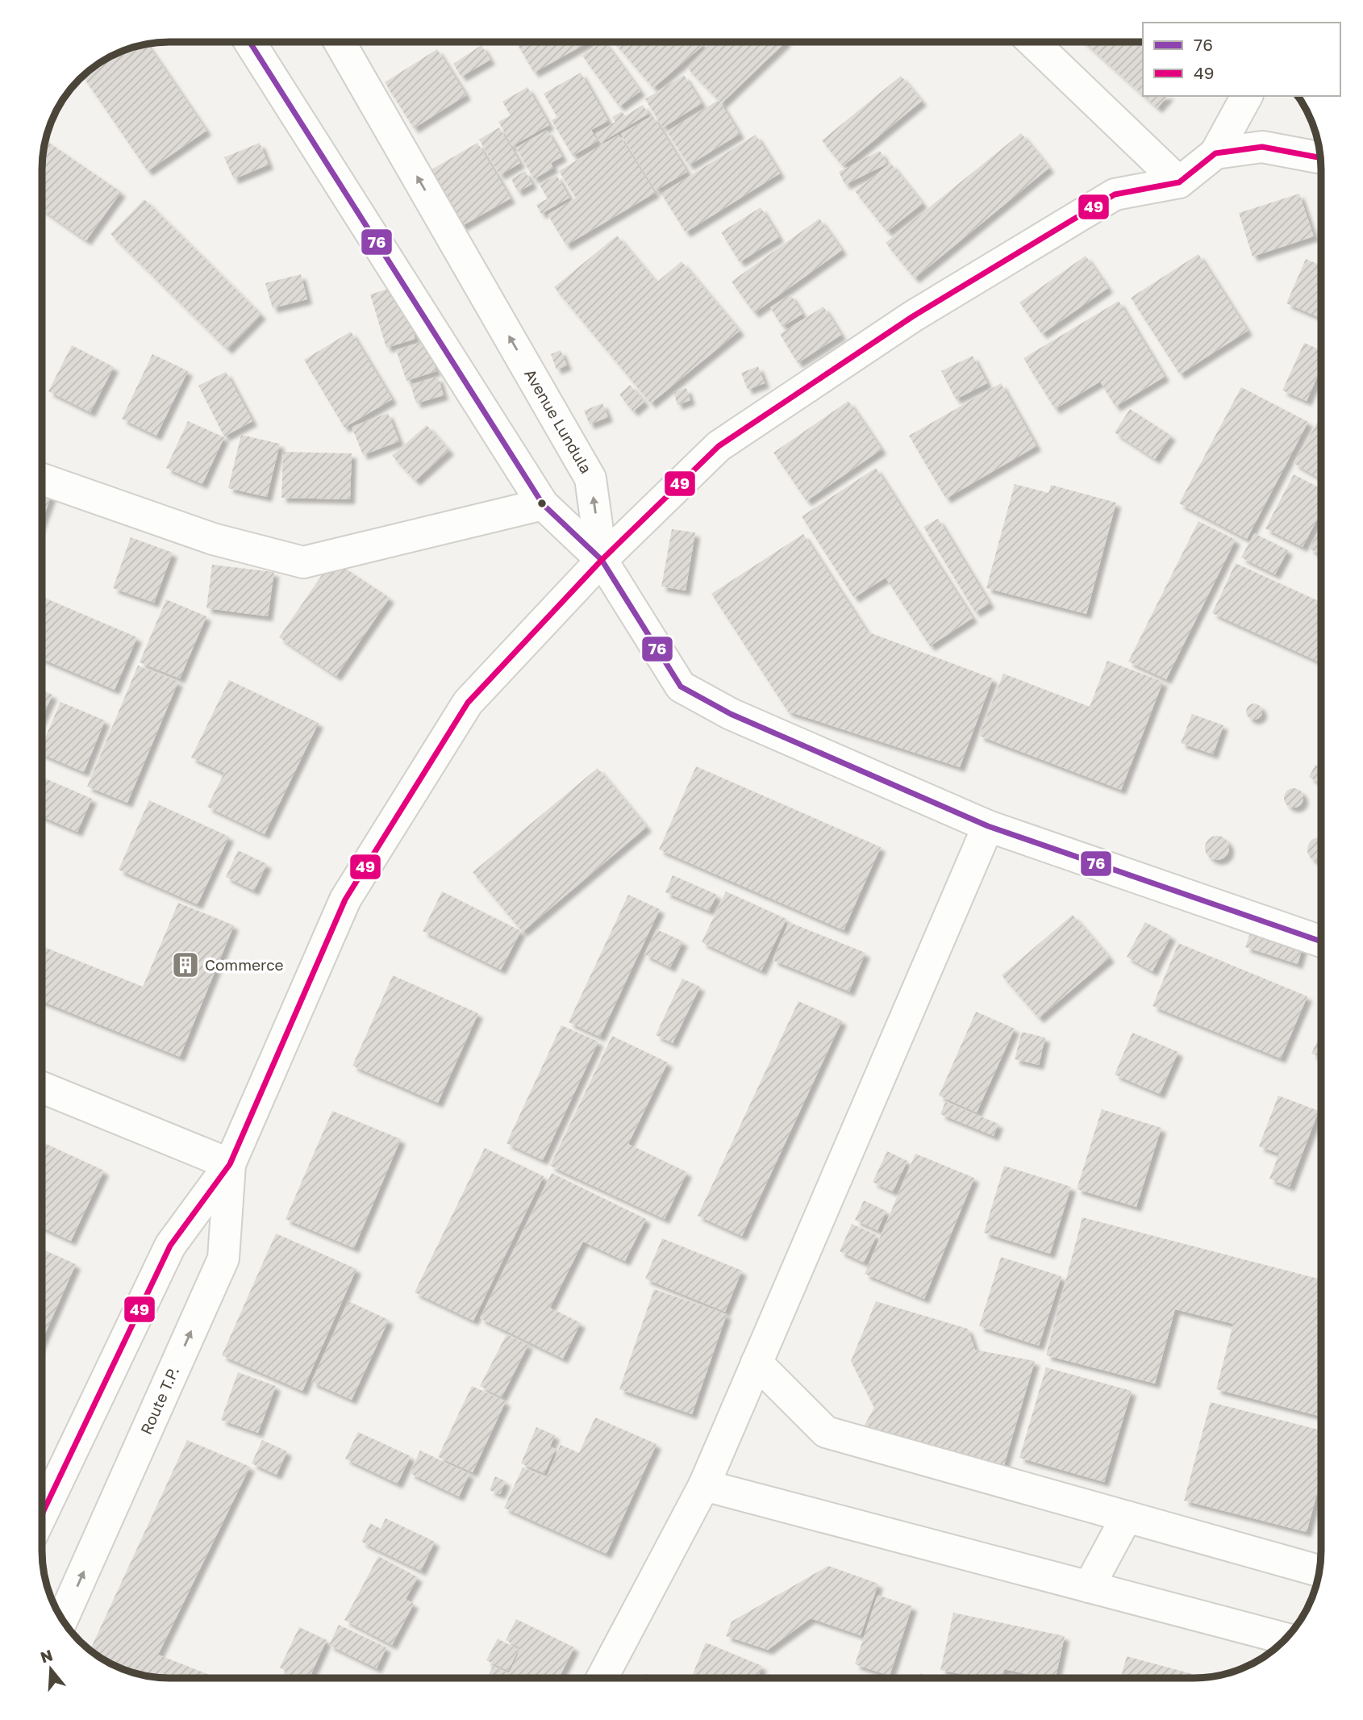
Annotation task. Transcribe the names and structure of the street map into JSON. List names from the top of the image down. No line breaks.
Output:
{"streets":{"street":["Avenue Lundula","Route T.P."]},"crossings":[["Avenue Lundula","Route T.P."]],"places":{"building":["Commerce"]},"lines":["transit line 76","transit line 49"],"legend":["76","49"],"north":"top"}
